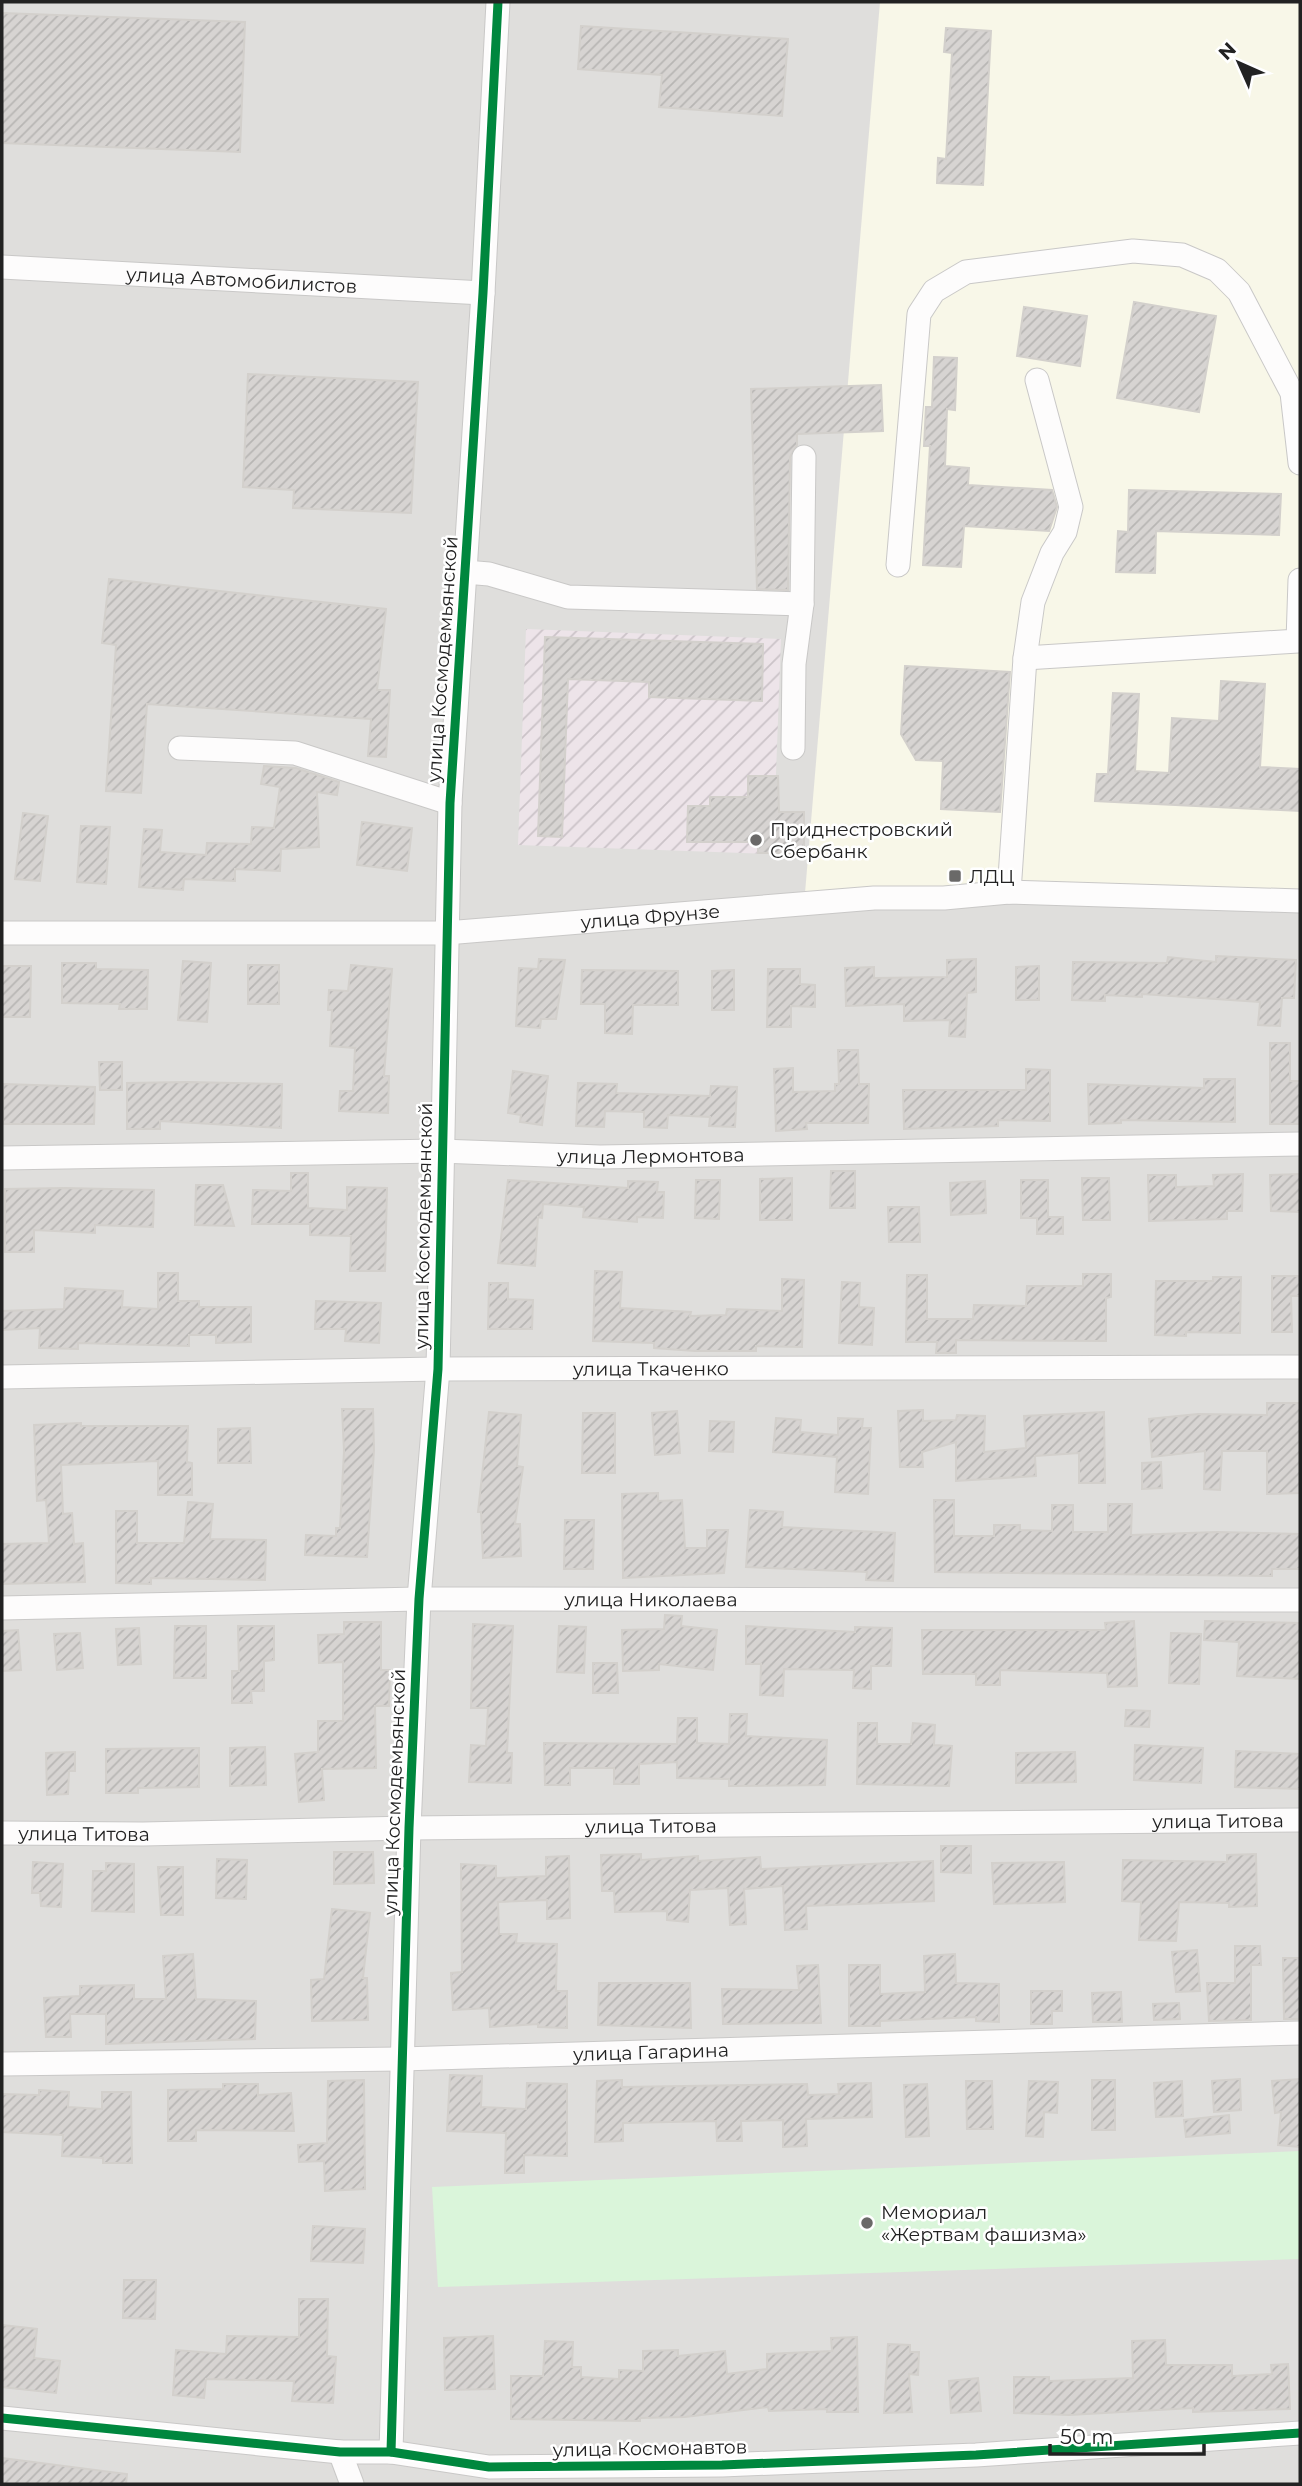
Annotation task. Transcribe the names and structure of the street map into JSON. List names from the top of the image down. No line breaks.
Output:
{"streets":{"street":["улица Автомобилистов","улица Космодемьянской","улица Фрунзе","улица Лермонтова","улица Ткаченко","улица Николаева","улица Титова","улица Гагарина","улица Космонавтов"]},"crossings":[["улица Автомобилистов","улица Космодемьянской"],["улица Космодемьянской","улица Фрунзе"],["улица Космодемьянской","улица Лермонтова"],["улица Космодемьянской","улица Ткаченко"],["улица Космодемьянской","улица Николаева"],["улица Космодемьянской","улица Титова"],["улица Космодемьянской","улица Гагарина"],["улица Космодемьянской","улица Космонавтов"]],"places":{"other":["Приднестровский Сбербанк","Мемориал «Жертвам фашизма»"],"transit":["ЛДЦ"]},"scale_bar":"50 m","north":"top left"}
